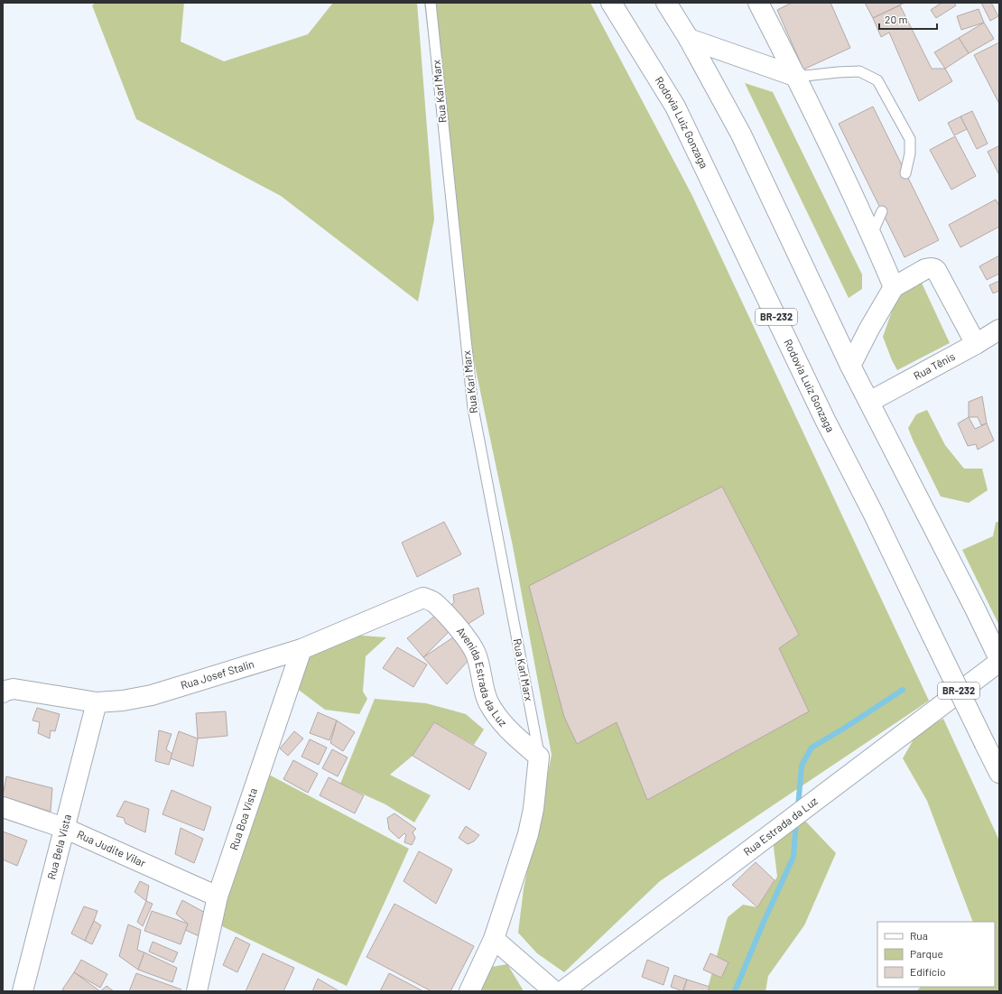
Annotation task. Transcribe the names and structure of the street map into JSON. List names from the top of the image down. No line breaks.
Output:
{"streets":{"main road":["Rodovia Luiz Gonzaga","BR-232","Rua Tênis","Rua Josef Stalin","Avenida Estrada da Luz","Rua Boa Vista","Rua Estrada da Luz","Rua Bela Vista","Rua Judite Vilar"],"lane":["Rua Karl Marx"]},"crossings":[["Rua Karl Marx","Avenida Estrada da Luz"],["Rua Josef Stalin","Avenida Estrada da Luz"],["Rua Josef Stalin","Rua Boa Vista"],["Rua Josef Stalin","Rua Bela Vista"],["Rua Boa Vista","Rua Judite Vilar"],["Rua Bela Vista","Rua Judite Vilar"]],"legend":["Rua","Parque","Edifício"],"scale_bar":"20 m"}
